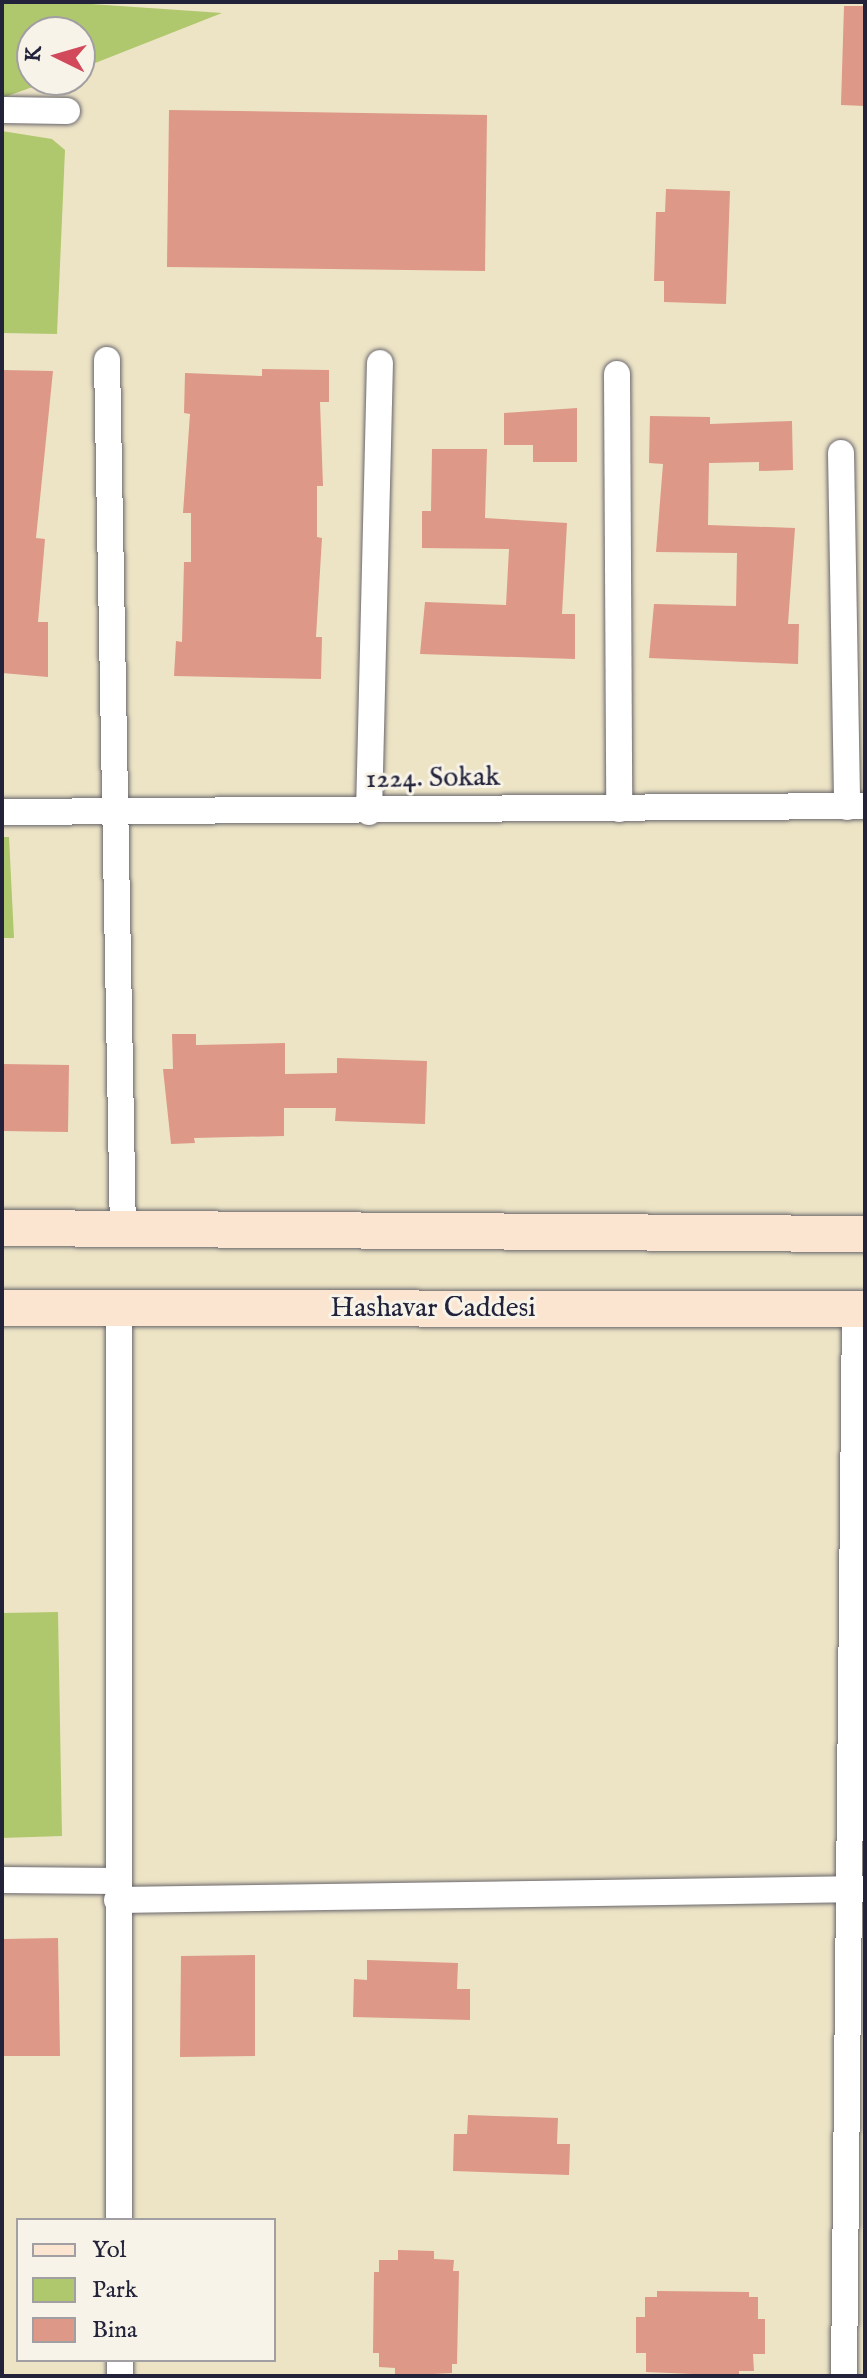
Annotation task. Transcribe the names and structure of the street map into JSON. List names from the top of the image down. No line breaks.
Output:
{"streets":{"main road":["Hashavar Caddesi"],"street":["1224. Sokak"]},"legend":["Yol","Park","Bina"],"north":"left"}
